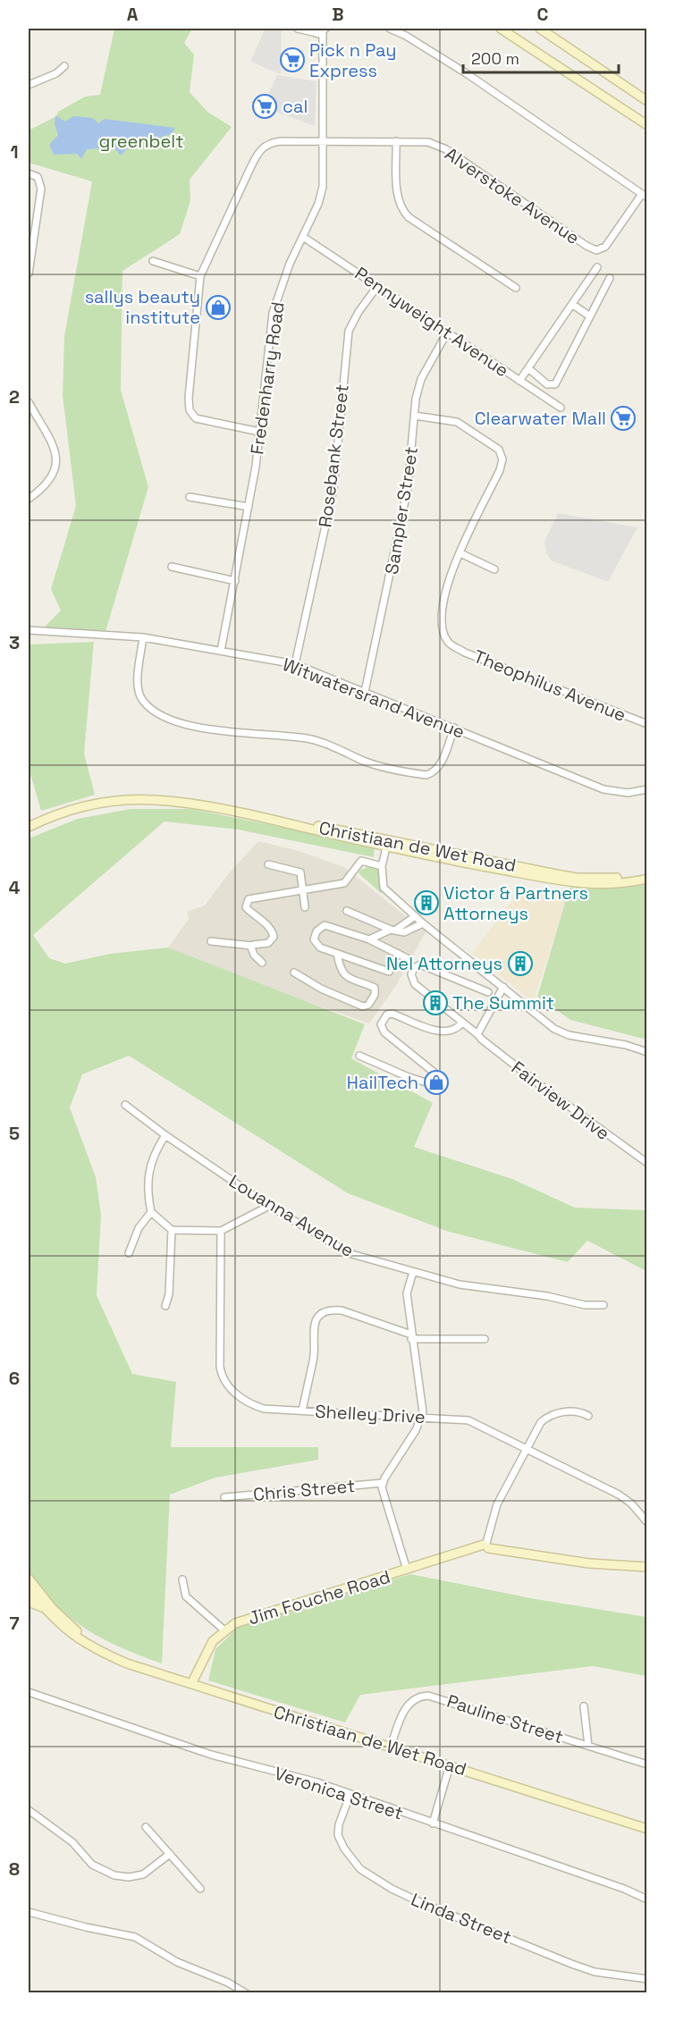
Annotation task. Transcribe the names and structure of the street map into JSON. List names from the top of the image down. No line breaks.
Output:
{"streets":{"main road":["Christiaan de Wet Road","Jim Fouche Road"],"street":["Alverstoke Avenue","Pennyweight Avenue","Fredenharry Road","Rosebank Street","Sampler Street","Theophilus Avenue","Witwatersrand Avenue","Fairview Drive","Louanna Avenue","Shelley Drive","Chris Street","Pauline Street","Veronica Street","Linda Street"]},"crossings":[["Alverstoke Avenue","Fredenharry Road"],["Pennyweight Avenue","Fredenharry Road"],["Pennyweight Avenue","Rosebank Street"],["Pennyweight Avenue","Sampler Street"],["Fredenharry Road","Witwatersrand Avenue"],["Rosebank Street","Witwatersrand Avenue"],["Sampler Street","Witwatersrand Avenue"],["Christiaan de Wet Road","Jim Fouche Road"],["Christiaan de Wet Road","Pauline Street"],["Veronica Street","Linda Street"]],"parks":["greenbelt"],"places":{"supermarket":["Pick n Pay Express","cal","Clearwater Mall"],"shop":["sallys beauty institute","HailTech"],"building":["Victor & Partners Attorneys","Nel Attorneys","The Summit"]},"scale_bar":"200 m","grid":{"columns":["A","B","C"],"rows":["1","2","3","4","5","6","7","8"]}}
